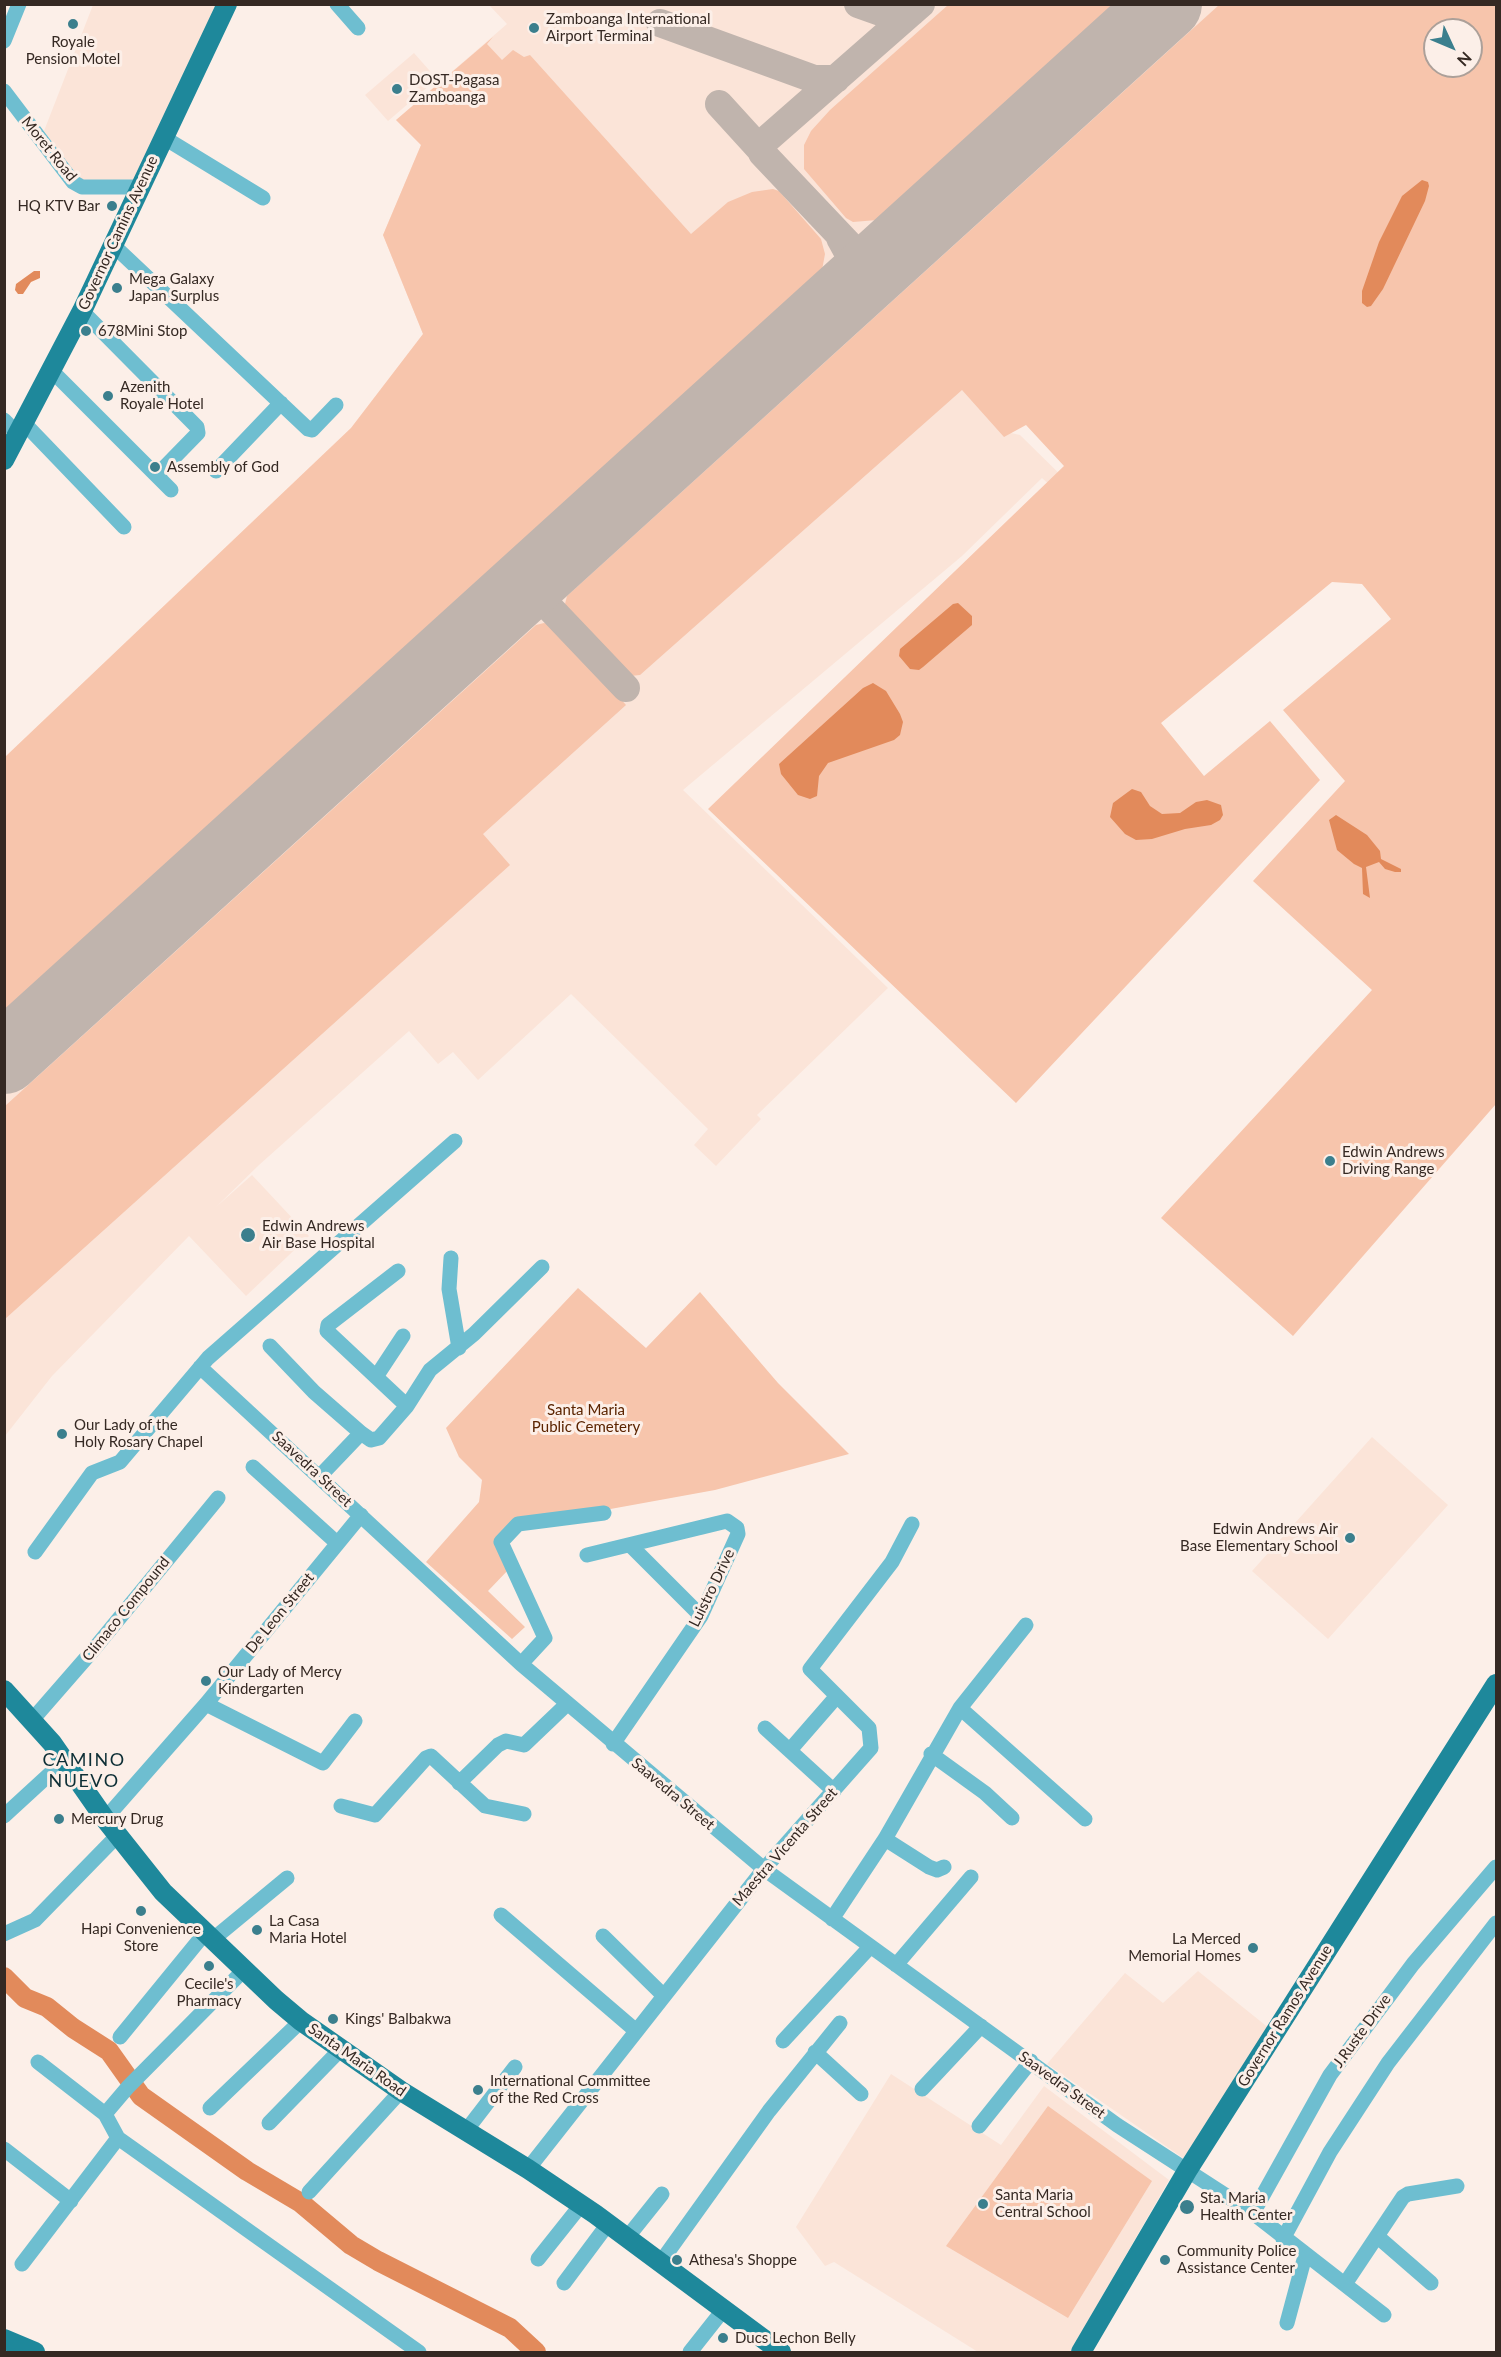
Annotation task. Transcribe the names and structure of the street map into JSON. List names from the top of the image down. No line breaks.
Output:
{"streets":{"main road":["Governor Camins Avenue","Governor Ramos Avenue","Santa Maria Road"],"street":["Moret Road","Saavedra Street","Luistro Drive","Climaco Compound","De Leon Street","Maestra Vicenta Street","J.Ruste Drive"]},"crossings":[["Moret Road","Governor Camins Avenue"],["Saavedra Street","Luistro Drive"],["Saavedra Street","De Leon Street"],["Saavedra Street","Maestra Vicenta Street"],["Saavedra Street","Governor Ramos Avenue"],["Saavedra Street","J.Ruste Drive"],["Climaco Compound","Santa Maria Road"],["De Leon Street","Santa Maria Road"],["Maestra Vicenta Street","Santa Maria Road"]],"districts":["CAMINO NUEVO"],"parks":["Santa Maria Public Cemetery"],"places":["Royale Pension Motel","Zamboanga International Airport Terminal","DOST-Pagasa Zamboanga","HQ KTV Bar","Mega Galaxy Japan Surplus","678Mini Stop","Azenith Royale Hotel","Assembly of God","Edwin Andrews Driving Range","Edwin Andrews Air Base Hospital","Our Lady of the Holy Rosary Chapel","Edwin Andrews Air Base Elementary School","Our Lady of Mercy Kindergarten","Mercury Drug","Hapi Convenience Store","La Casa Maria Hotel","La Merced Memorial Homes","Cecile's Pharmacy","Kings' Balbakwa","International Committee of the Red Cross","Santa Maria Central School","Sta. Maria Health Center","Athesa's Shoppe","Community Police Assistance Center","Ducs Lechon Belly"],"north":"bottom right"}
